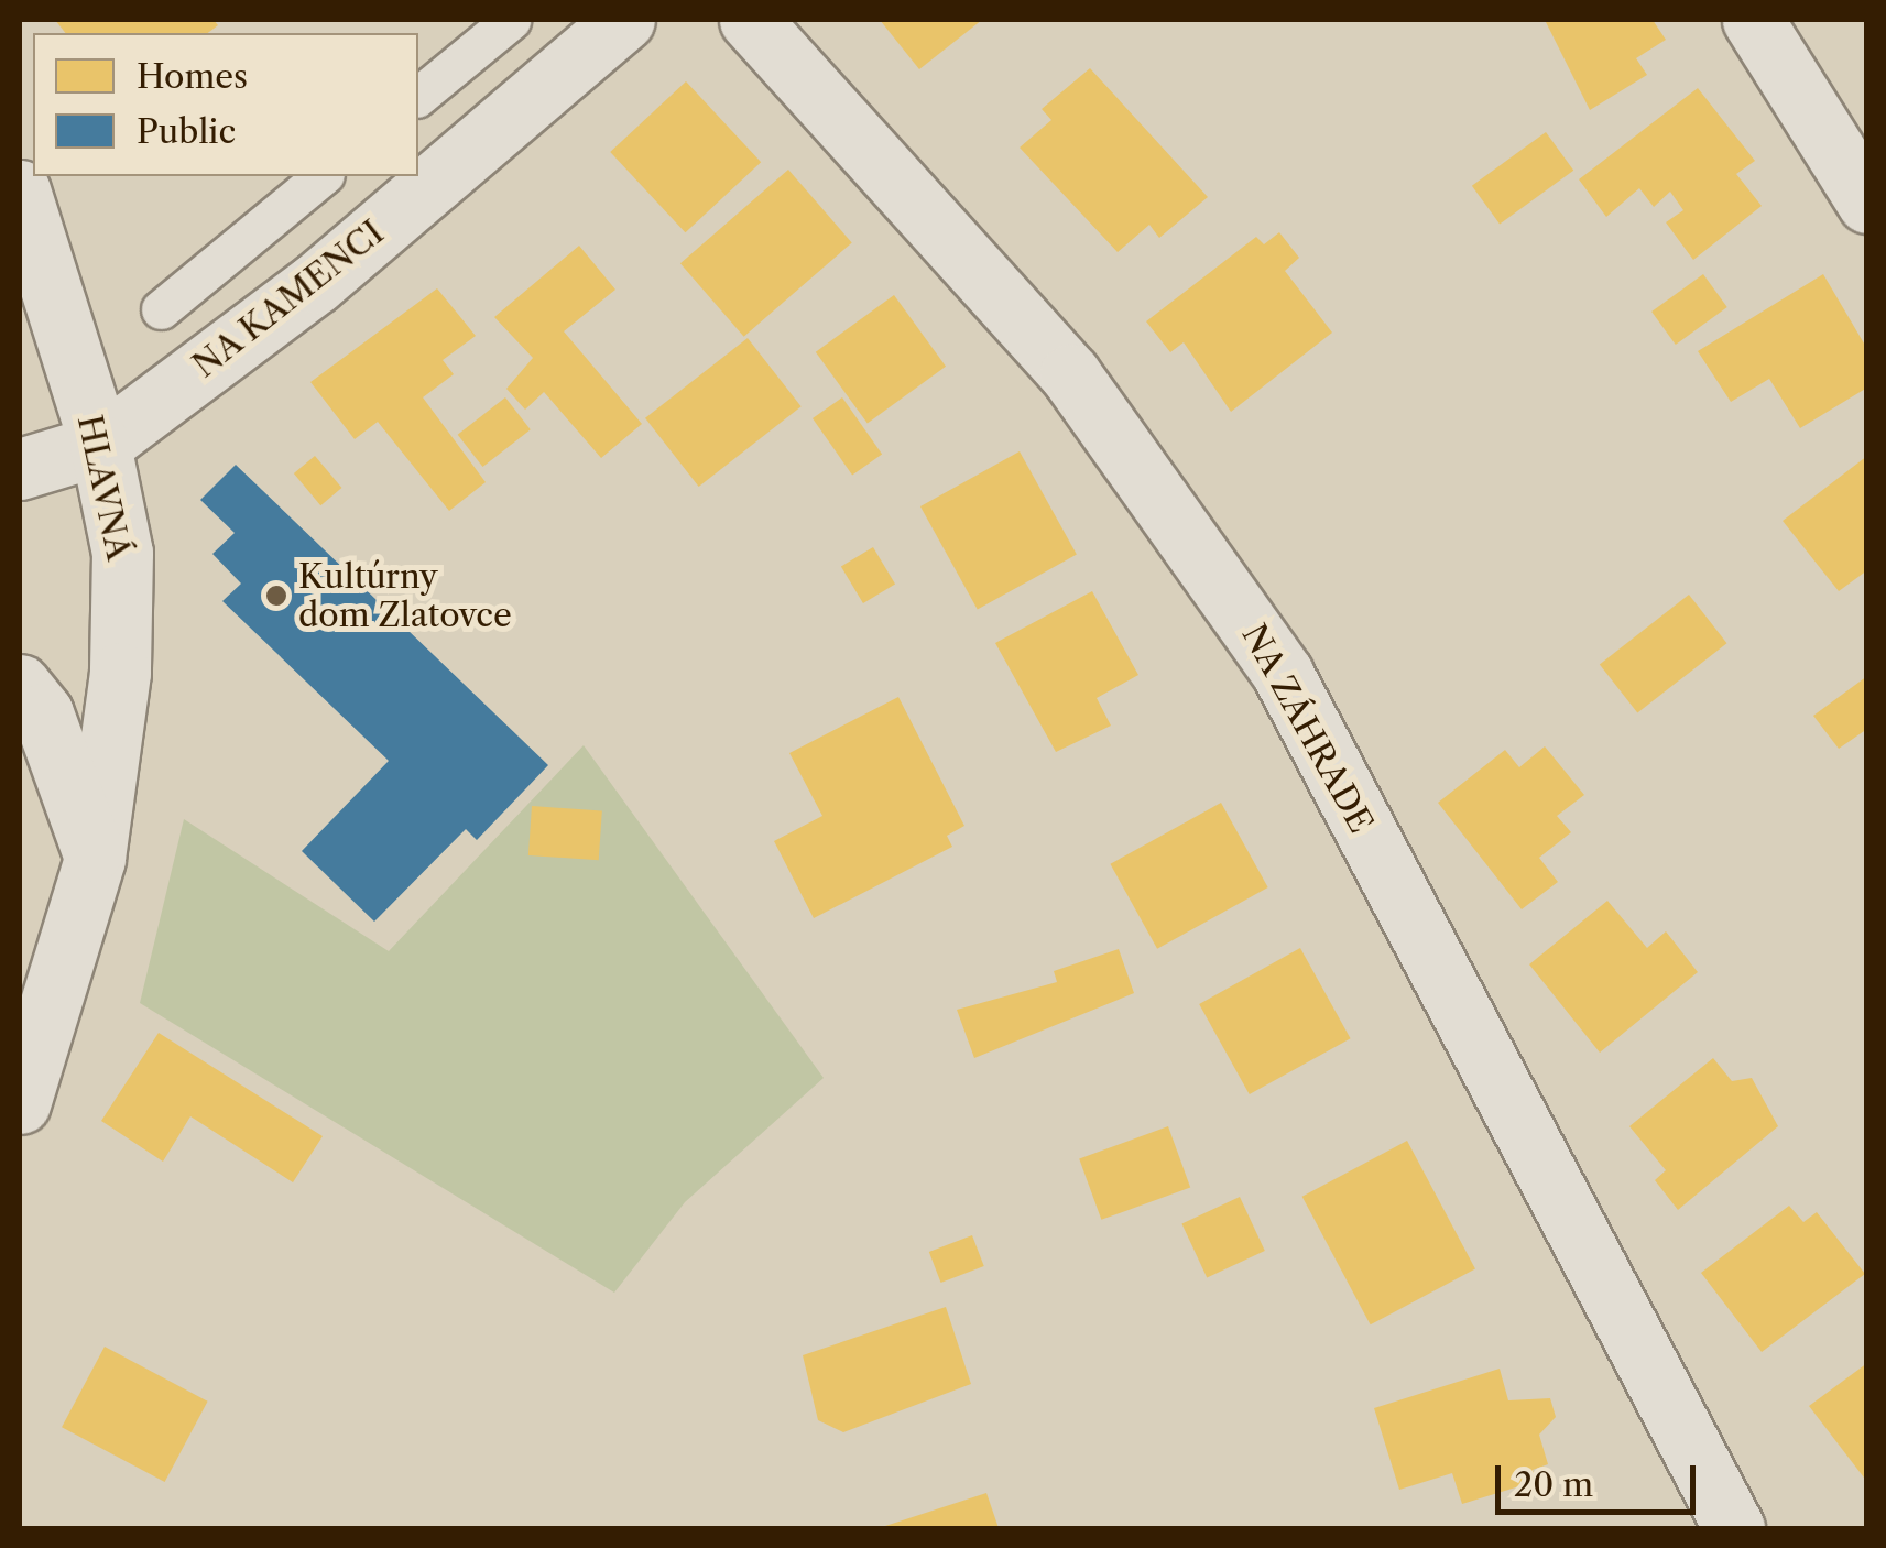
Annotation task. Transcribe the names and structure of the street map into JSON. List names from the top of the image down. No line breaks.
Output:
{"streets":{"street":["NA KAMENCI","HLAVNÁ","NA ZÁHRADE"]},"crossings":[["NA KAMENCI","HLAVNÁ"]],"places":["Kultúrny dom Zlatovce"],"legend":["Homes","Public"],"scale_bar":"20 m"}
